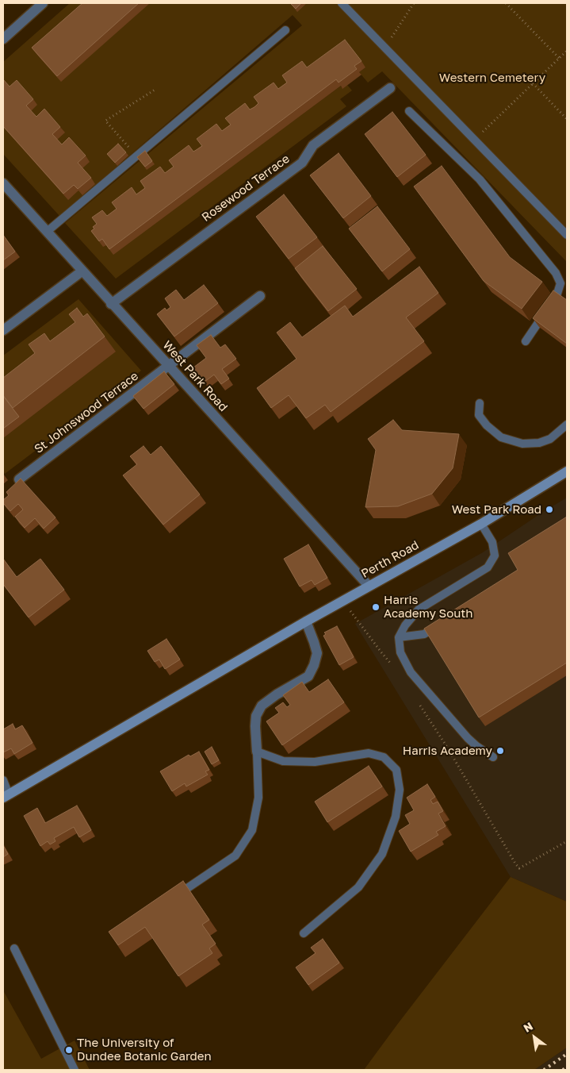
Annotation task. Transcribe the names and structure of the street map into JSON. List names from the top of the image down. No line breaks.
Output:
{"streets":{"street":["Rosewood Terrace","West Park Road","St Johnswood Terrace","Perth Road"]},"crossings":[["Rosewood Terrace","West Park Road"],["West Park Road","St Johnswood Terrace"],["West Park Road","Perth Road"]],"parks":["Western Cemetery"],"places":["West Park Road","Harris Academy South","Harris Academy","The University of Dundee Botanic Garden"],"north":"top left"}
